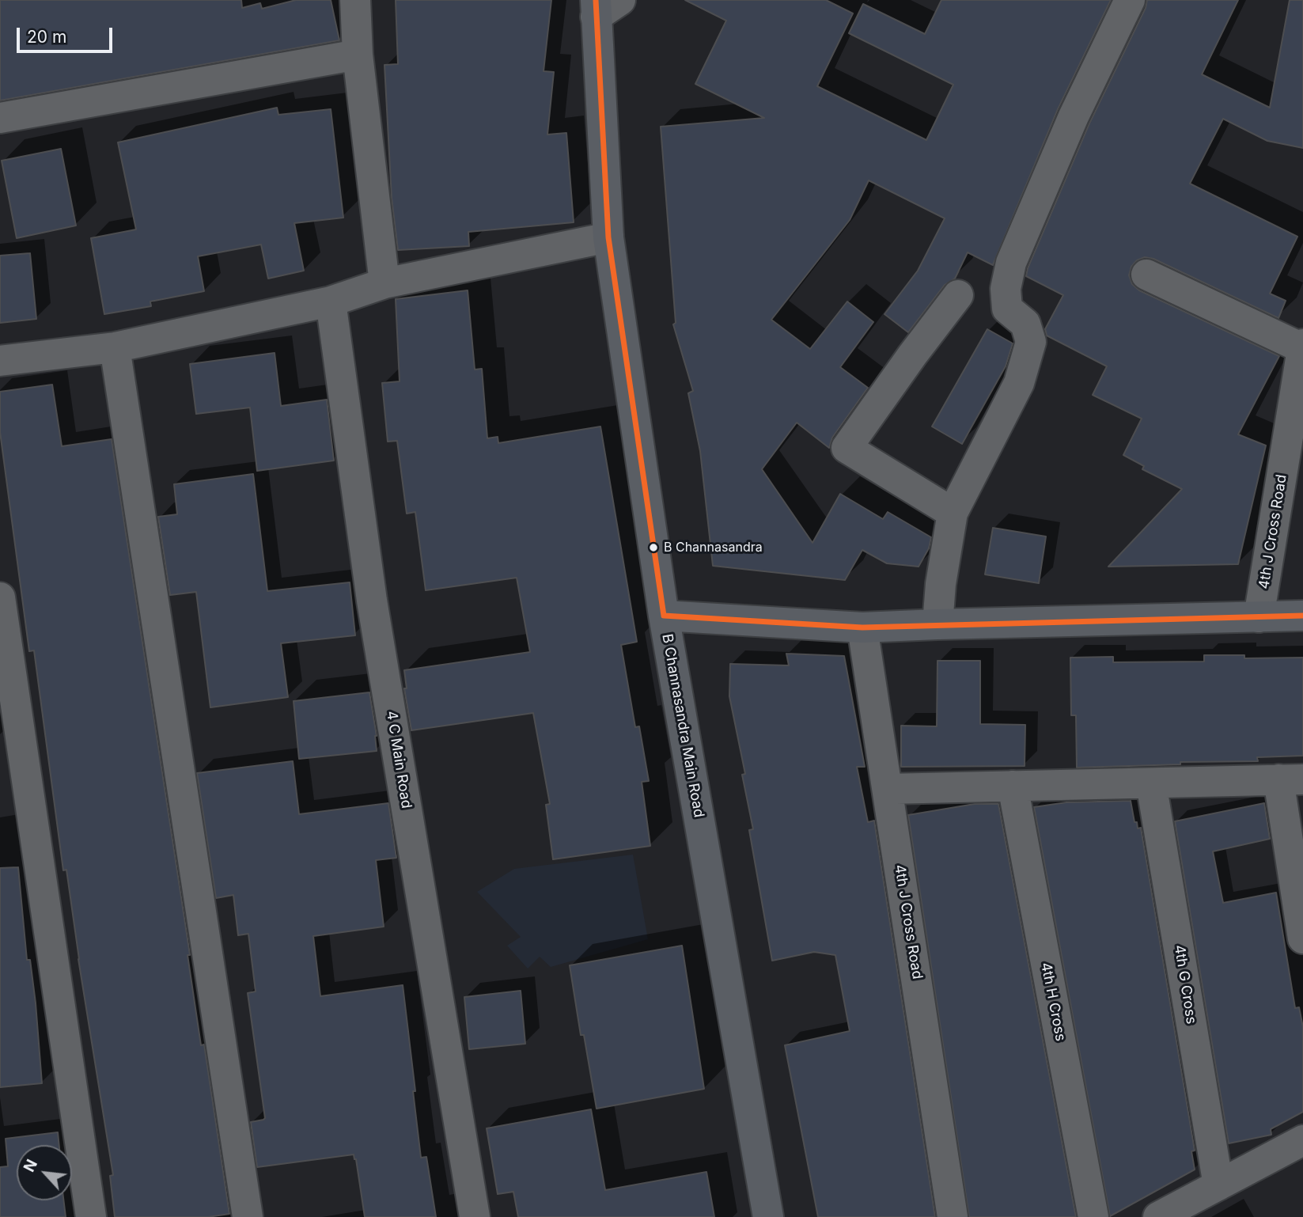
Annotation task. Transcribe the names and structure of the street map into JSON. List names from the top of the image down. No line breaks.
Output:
{"streets":{"main road":["B Channasandra Main Road"],"street":["4th J Cross Road","4 C Main Road","4th G Cross","4th H Cross"]},"places":["B Channasandra"],"scale_bar":"20 m","north":"top left"}
